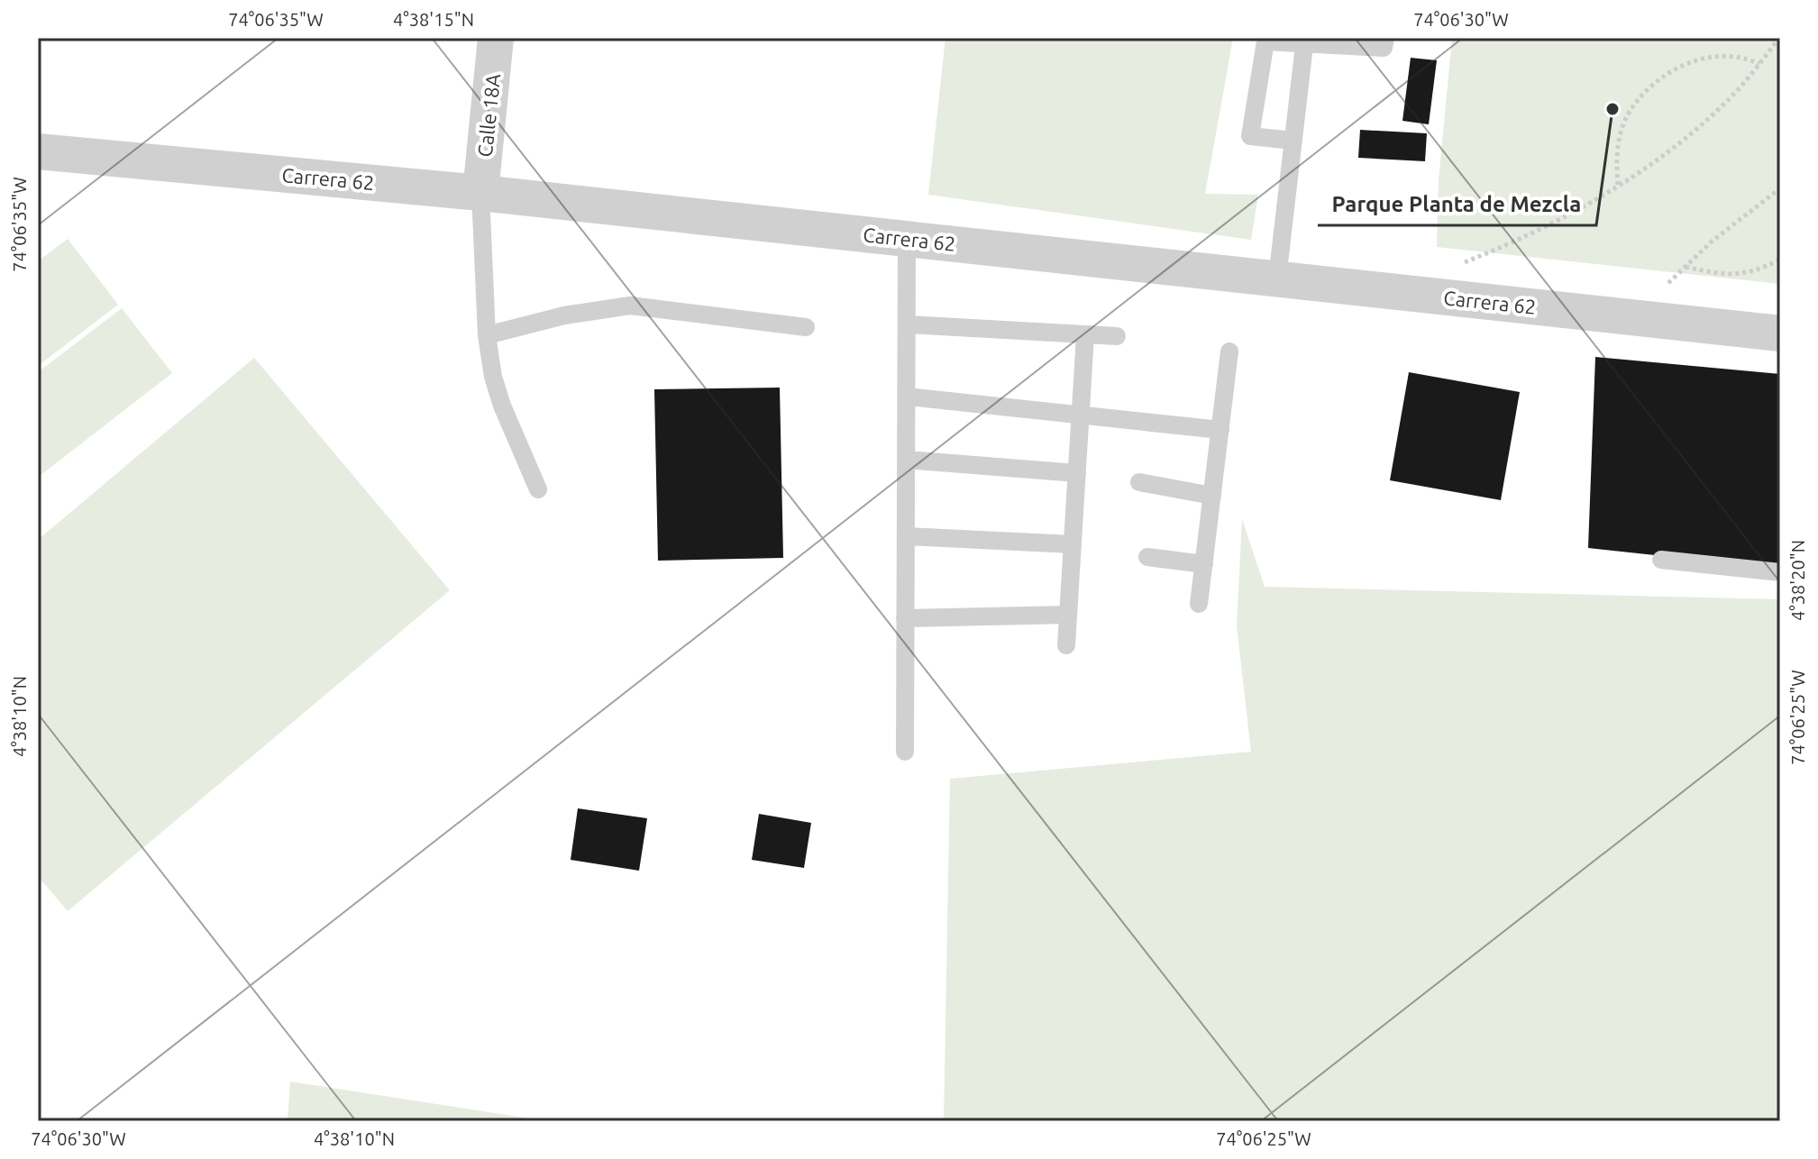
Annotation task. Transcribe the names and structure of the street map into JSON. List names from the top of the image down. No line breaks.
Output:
{"streets":{"street":["Calle 18A","Carrera 62"]},"crossings":[["Calle 18A","Carrera 62"]],"places":["Parque Planta de Mezcla"],"coordinates":["74°06'35\"W","4°38'15\"N","74°06'30\"W","4°38'20\"N","4°38'10\"N","74°06'25\"W"]}
